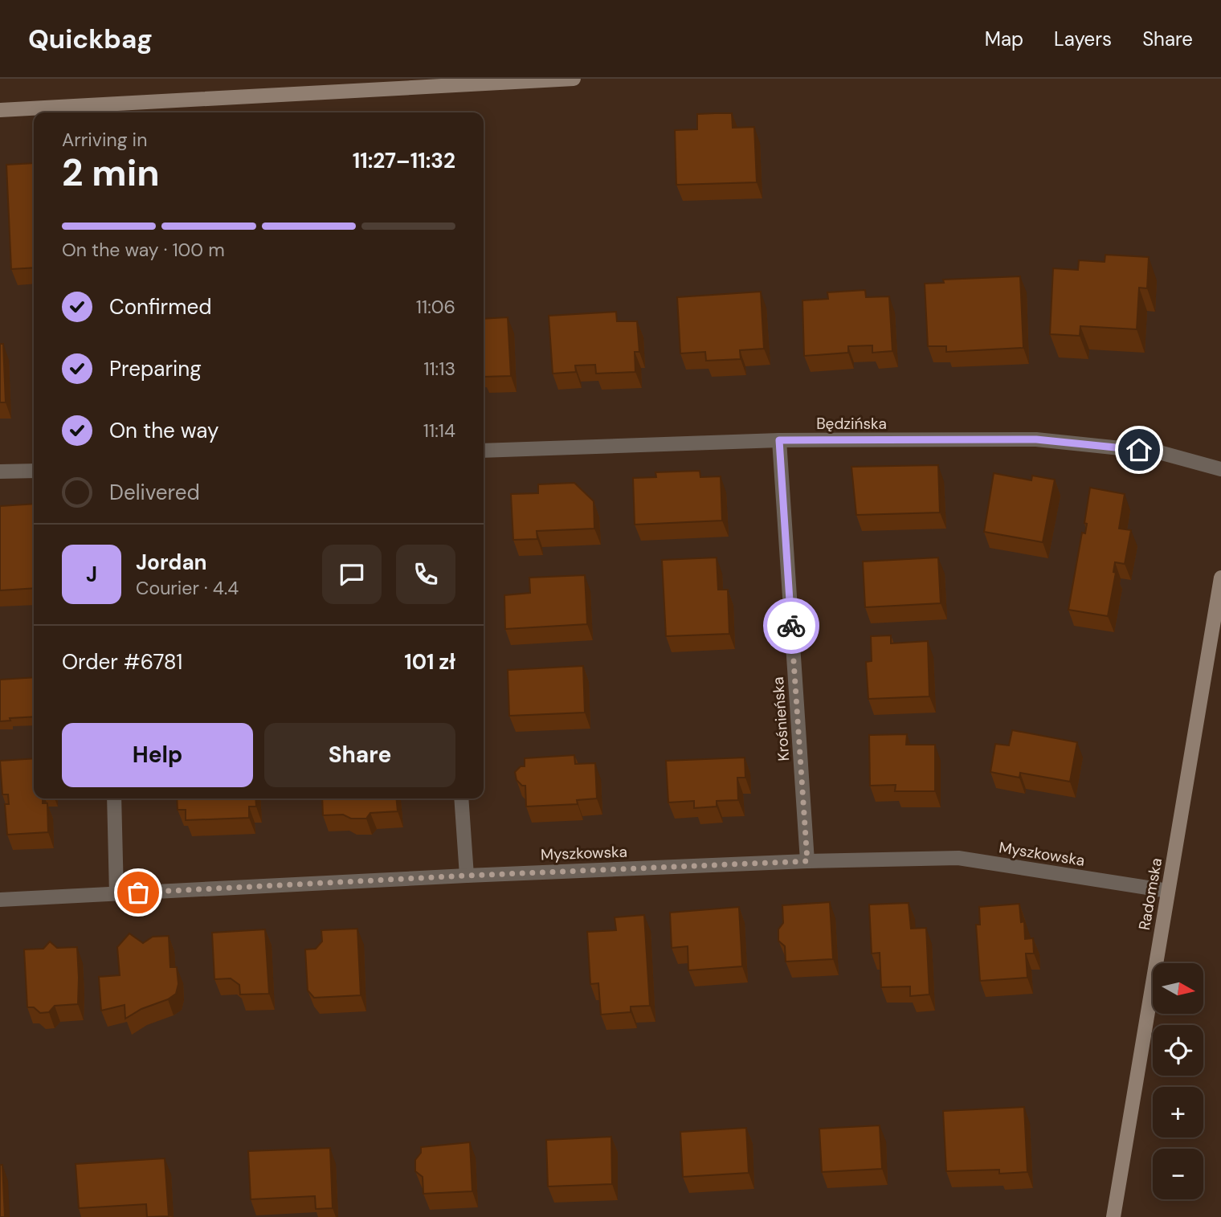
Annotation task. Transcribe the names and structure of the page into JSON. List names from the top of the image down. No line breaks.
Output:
{"streets":{"street":["Będzińska","Krośnieńska","Myszkowska","Radomska"]},"crossings":[["Będzińska","Krośnieńska"],["Krośnieńska","Myszkowska"],["Myszkowska","Radomska"]],"north":"right","page":{"header":"Quickbag","nav":["Map","Layers","Share"],"heading":["2 min","Arriving in","11:27–11:32"],"panel":["Jordan","Courier · 4.4","Order #6781","101 zł"],"bar":"On the way · 100 m","list":[["Confirmed","11:06"],["Preparing","11:13"],["On the way","11:14"],"Delivered"],"round":"J","buttons":["Help","Share"],"map_buttons":["+","−"]}}
